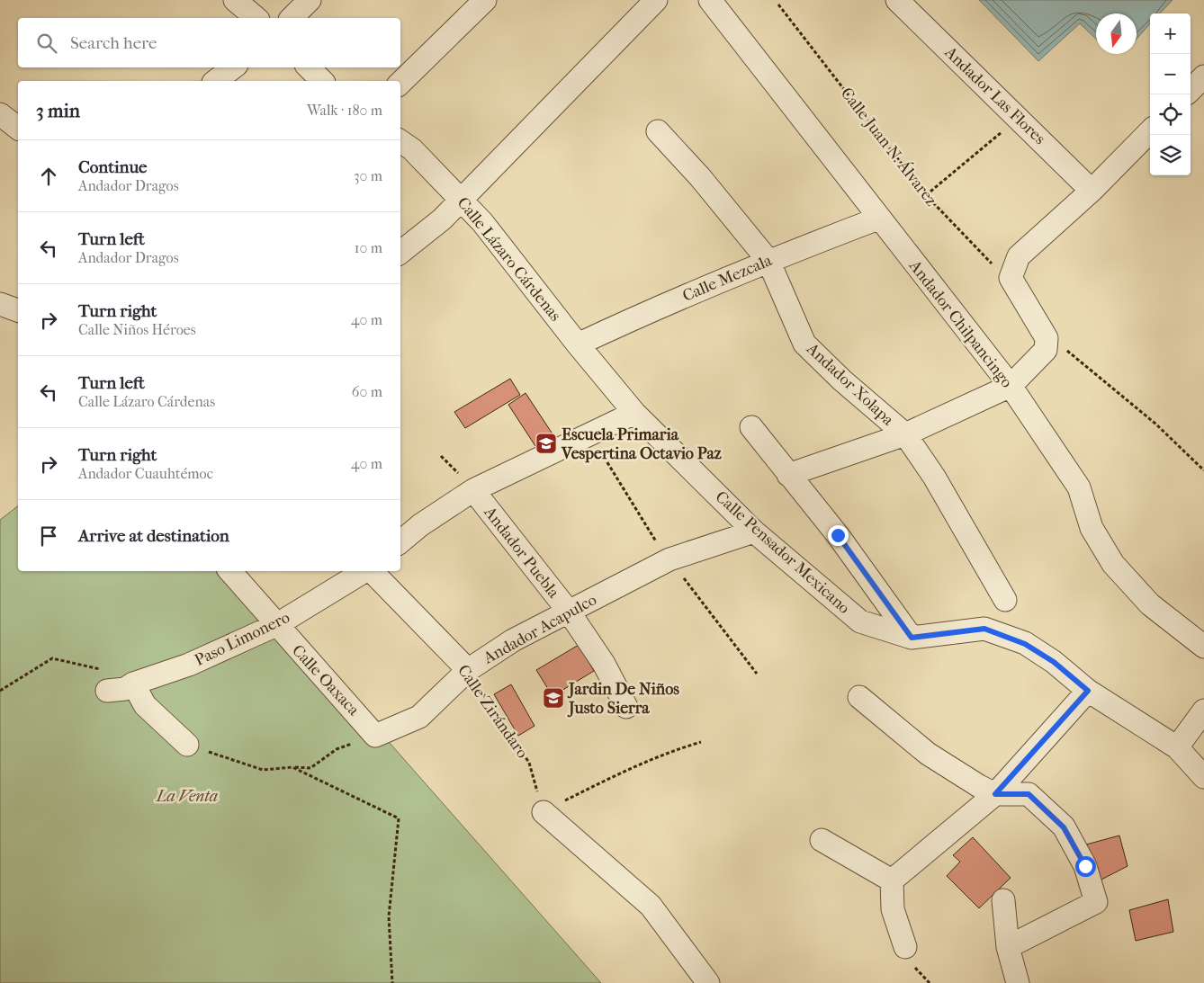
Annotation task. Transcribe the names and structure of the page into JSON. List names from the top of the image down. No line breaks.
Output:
{"streets":{"street":["Andador Las Flores","Calle Lázaro Cárdenas","Calle Mezcala","Andador Chilpancingo","Andador Xolapa","Andador Puebla","Calle Pensador Mexicano","Andador Acapulco","Paso Limonero","Calle Oaxaca","Calle Zirándaro"],"path":["Calle Juan N. Álvarez"]},"crossings":[["Calle Lázaro Cárdenas","Calle Mezcala"],["Calle Lázaro Cárdenas","Calle Pensador Mexicano"],["Calle Mezcala","Andador Chilpancingo"],["Calle Mezcala","Andador Xolapa"],["Calle Mezcala","Calle Pensador Mexicano"],["Andador Puebla","Andador Acapulco"],["Calle Pensador Mexicano","Andador Acapulco"],["Andador Acapulco","Calle Oaxaca"],["Andador Acapulco","Calle Zirándaro"],["Paso Limonero","Calle Oaxaca"]],"parks":["La Venta"],"places":{"school or university":["Escuela Primaria Vespertina Octavio Paz","Jardin De Niños Justo Sierra"]},"north":"bottom","page":{"map_buttons":["+","−"],"search":"Search here","heading":["3 min","Walk · 180 m"],"list":[["Continue","Andador Dragos","30 m"],["Turn left","Andador Dragos","10 m"],["Turn right","Calle Niños Héroes","40 m"],["Turn left","Calle Lázaro Cárdenas","60 m"],["Turn right","Andador Cuauhtémoc","40 m"],"Arrive at destination"]}}
